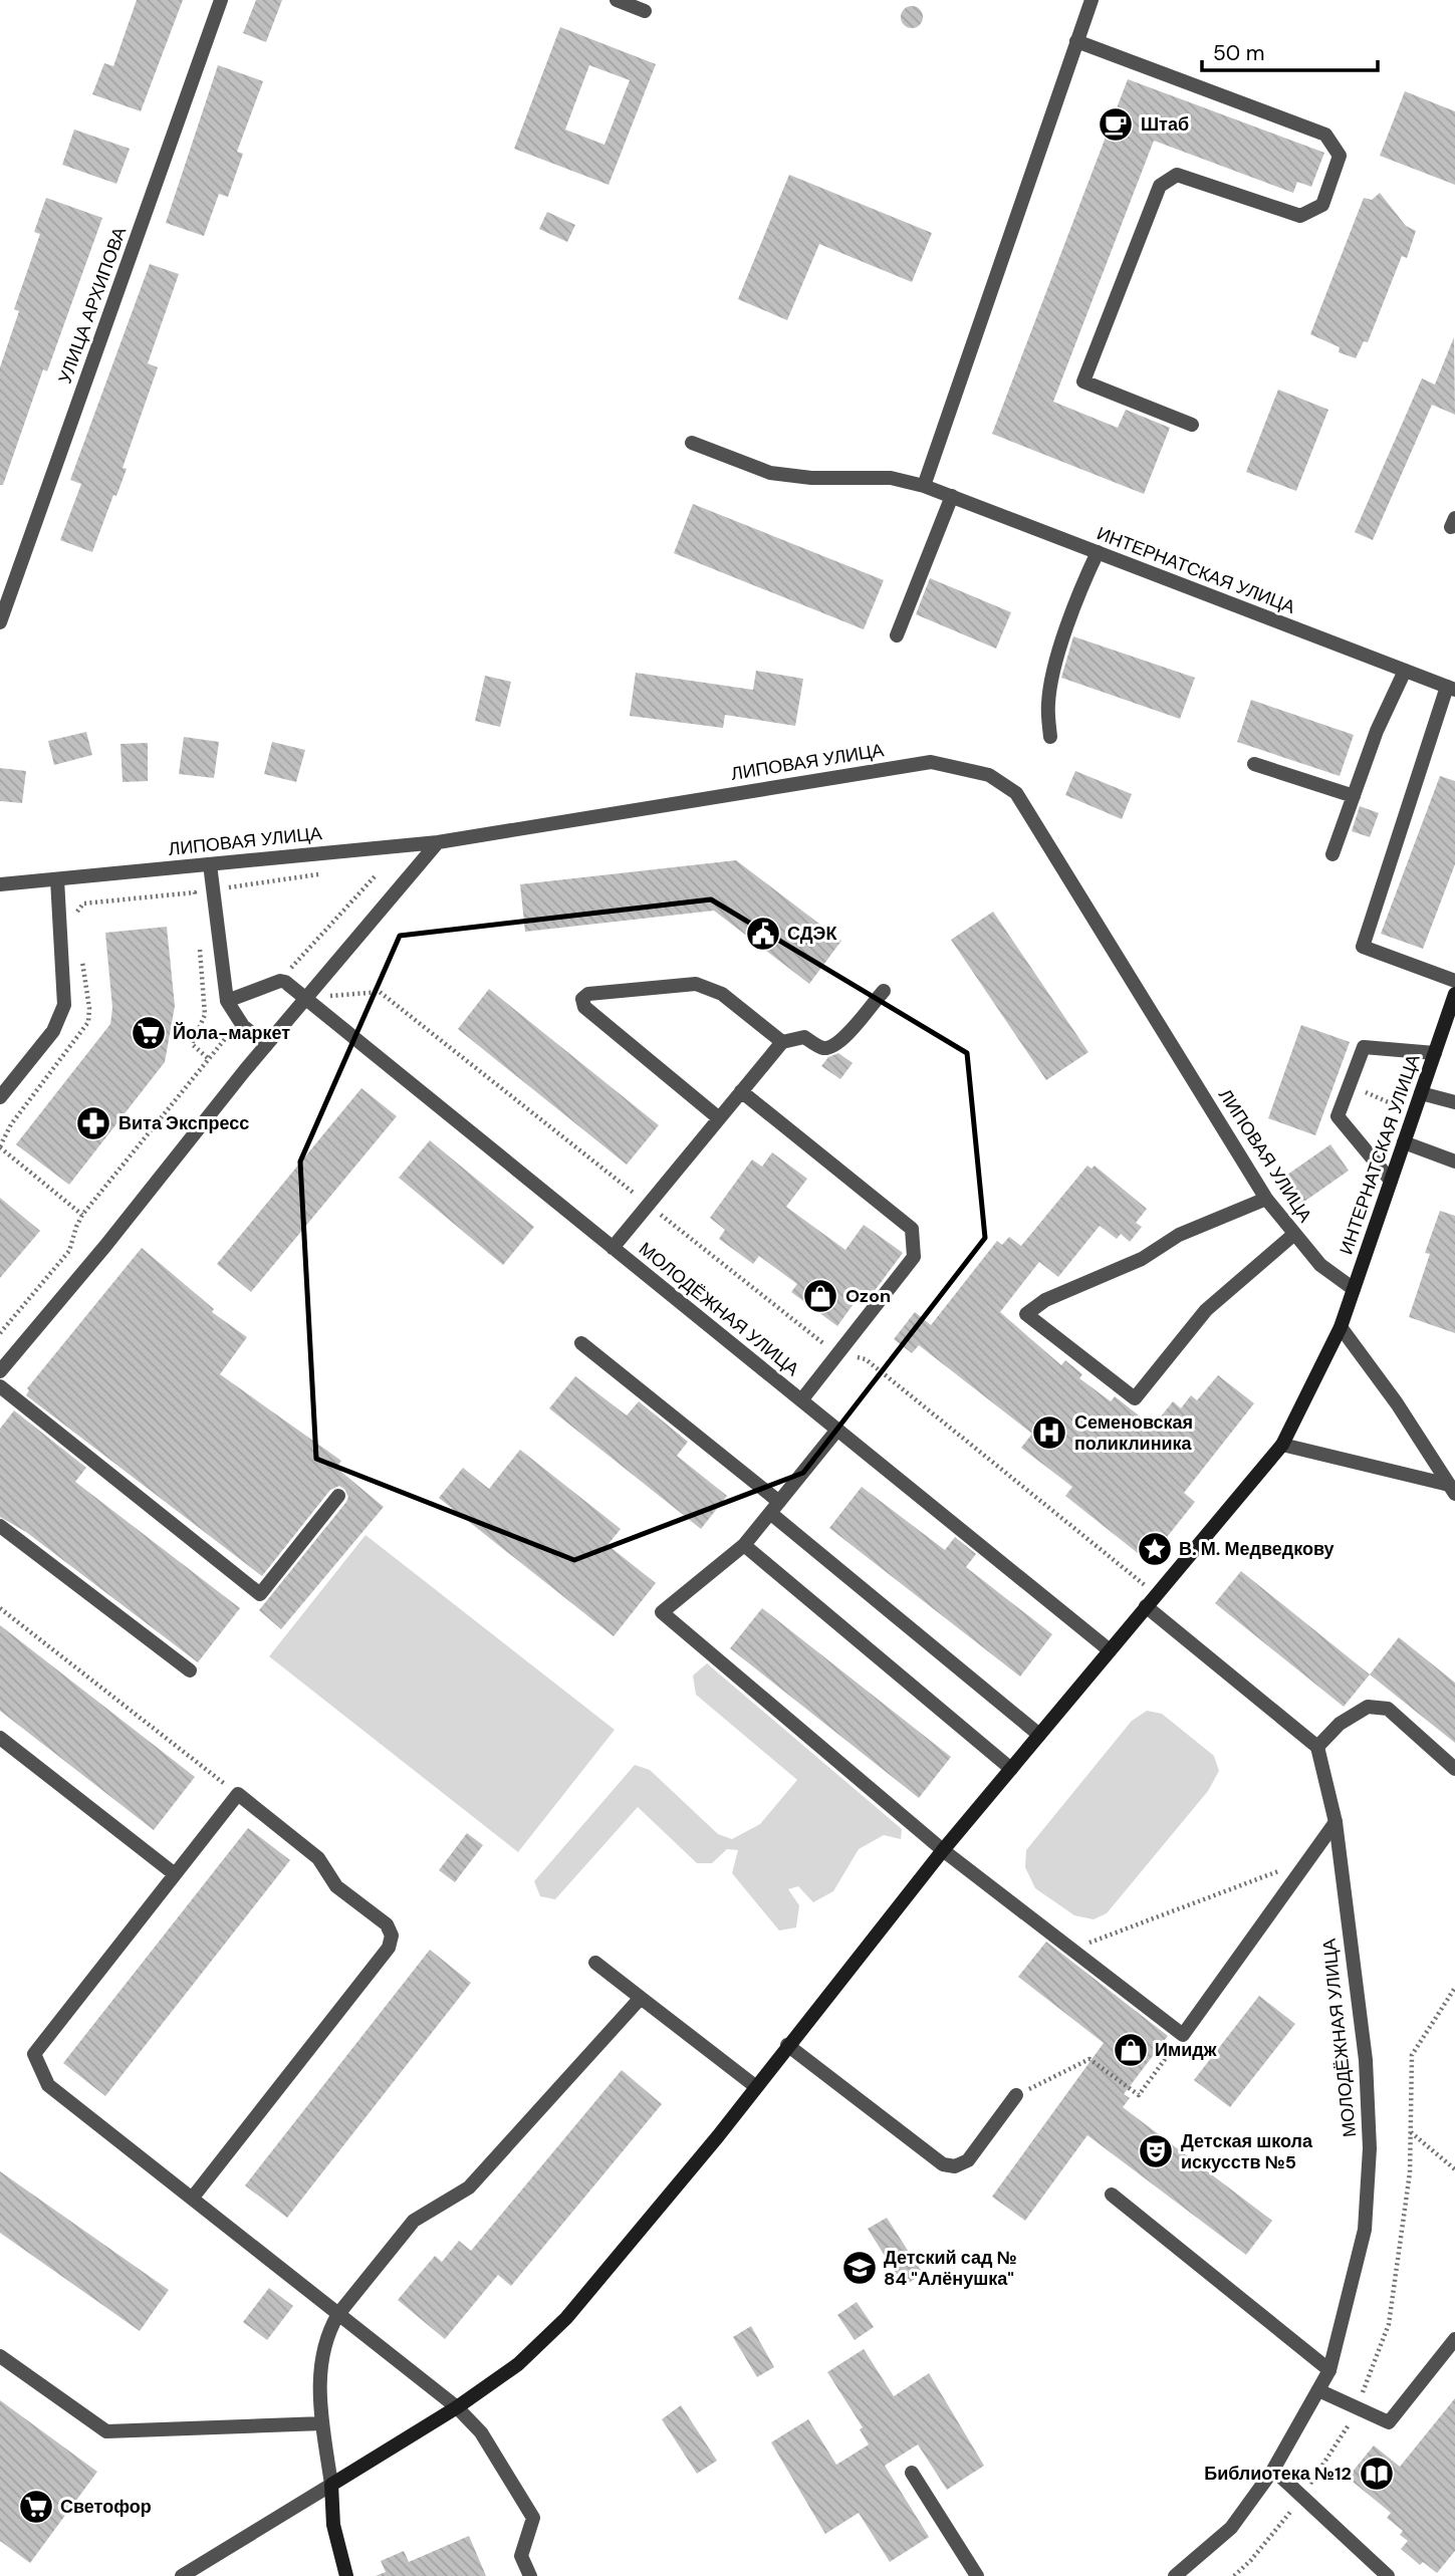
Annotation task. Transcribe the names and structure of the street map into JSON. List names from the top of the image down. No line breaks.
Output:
{"streets":{"street":["УЛИЦА АРХИПОВА","ИНТЕРНАТСКАЯ УЛИЦА","ЛИПОВАЯ УЛИЦА","МОЛОДЁЖНАЯ УЛИЦА"]},"crossings":[["ИНТЕРНАТСКАЯ УЛИЦА","ЛИПОВАЯ УЛИЦА"],["ИНТЕРНАТСКАЯ УЛИЦА","МОЛОДЁЖНАЯ УЛИЦА"]],"places":{"cafe":["Штаб"],"public building":["СДЭК"],"supermarket":["Йола-маркет","Светофор"],"pharmacy":["Вита Экспресс"],"shop":["Ozon","Имидж"],"hospital":["Семеновская поликлиника"],"place":["В. М. Медведкову"],"theatre":["Детская школа искусств №5"],"school or university":["Детский сад № 84 \"Алёнушка\""],"library":["Библиотека №12"]},"scale_bar":"50 m"}
